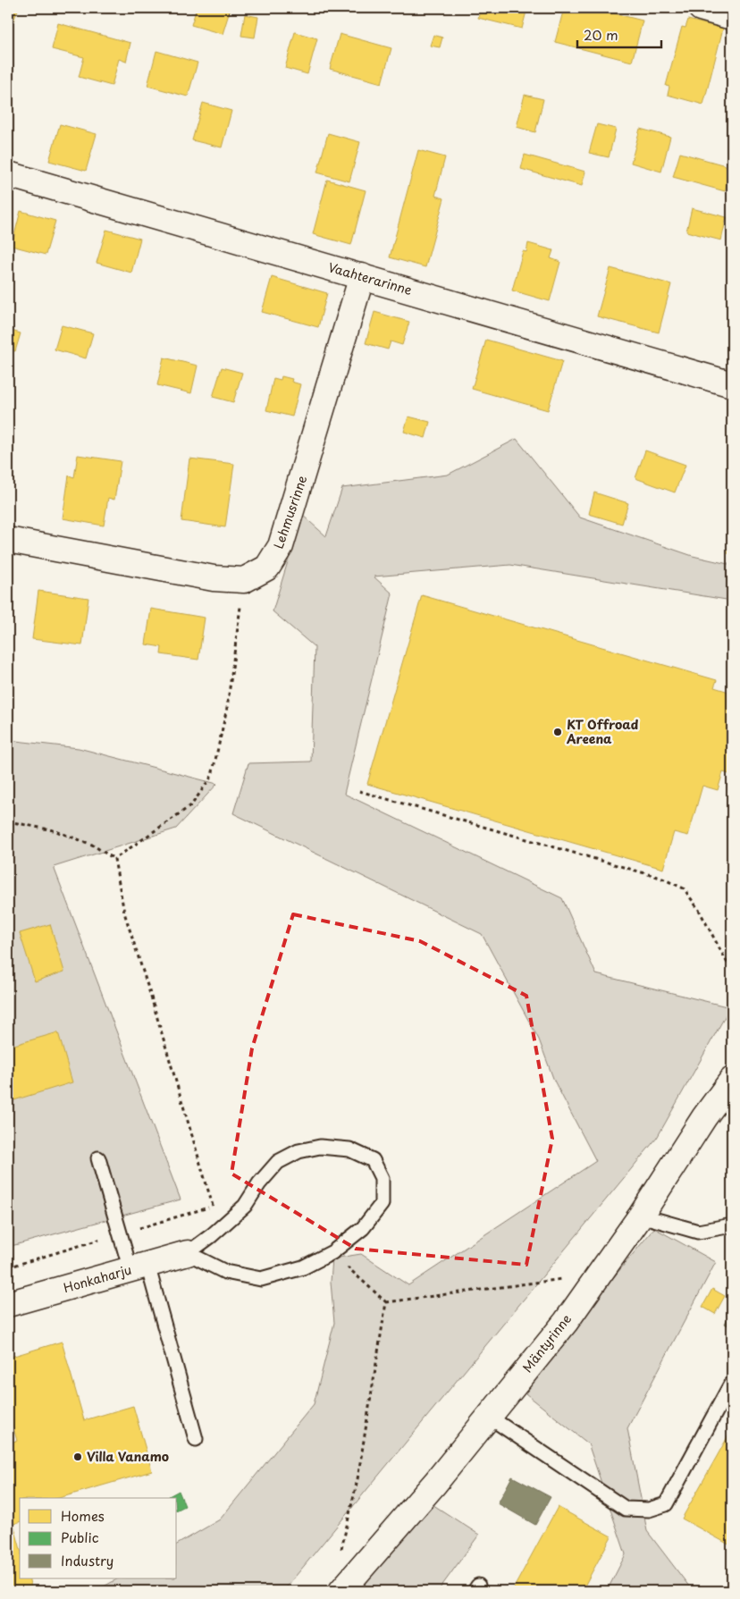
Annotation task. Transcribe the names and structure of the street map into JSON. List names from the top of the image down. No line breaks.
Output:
{"streets":{"street":["Vaahterarinne","Lehmusrinne","Honkaharju","Mäntyrinne"]},"crossings":[["Vaahterarinne","Lehmusrinne"]],"places":["KT Offroad Areena","Villa Vanamo"],"legend":["Homes","Public","Industry"],"scale_bar":"20 m"}
